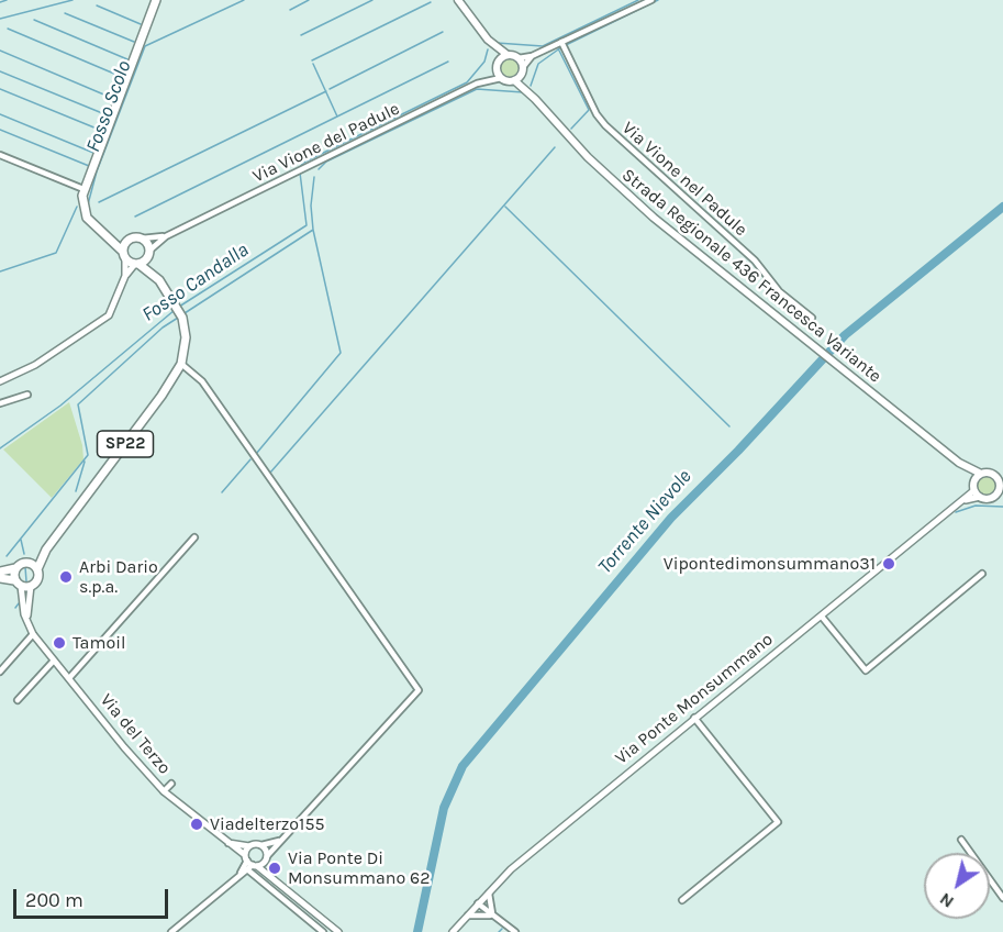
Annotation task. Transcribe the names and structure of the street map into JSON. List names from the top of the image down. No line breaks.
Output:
{"streets":{"main road":["Strada Regionale 436 Francesca Variante","SP22"],"street":["Via Vione del Padule","Via Vione nel Padule","Via Ponte Monsummano","Via del Terzo"]},"water":["Fosso Scolo","Fosso Candalla","Torrente Nievole"],"places":["Vipontedimonsummano31","Arbi Dario s.p.a.","Tamoil","Viadelterzo155","Via Ponte Di Monsummano 62"],"scale_bar":"200 m","north":"bottom left"}
